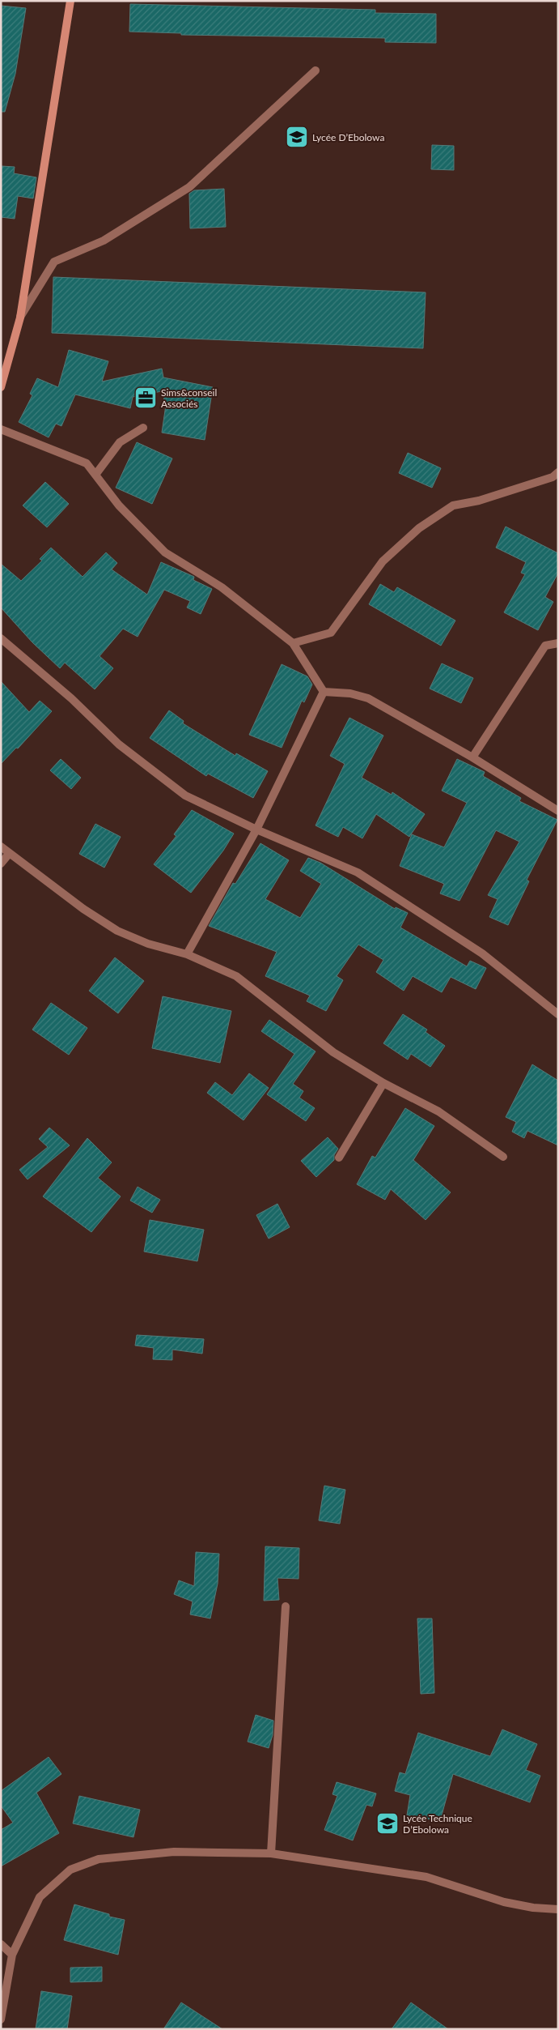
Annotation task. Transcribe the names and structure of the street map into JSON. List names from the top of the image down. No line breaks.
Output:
{"places":{"school or university":["Lycée D’Ebolowa","Lycée Technique D’Ebolowa"],"office":["Sims&conseil Associés"]}}
